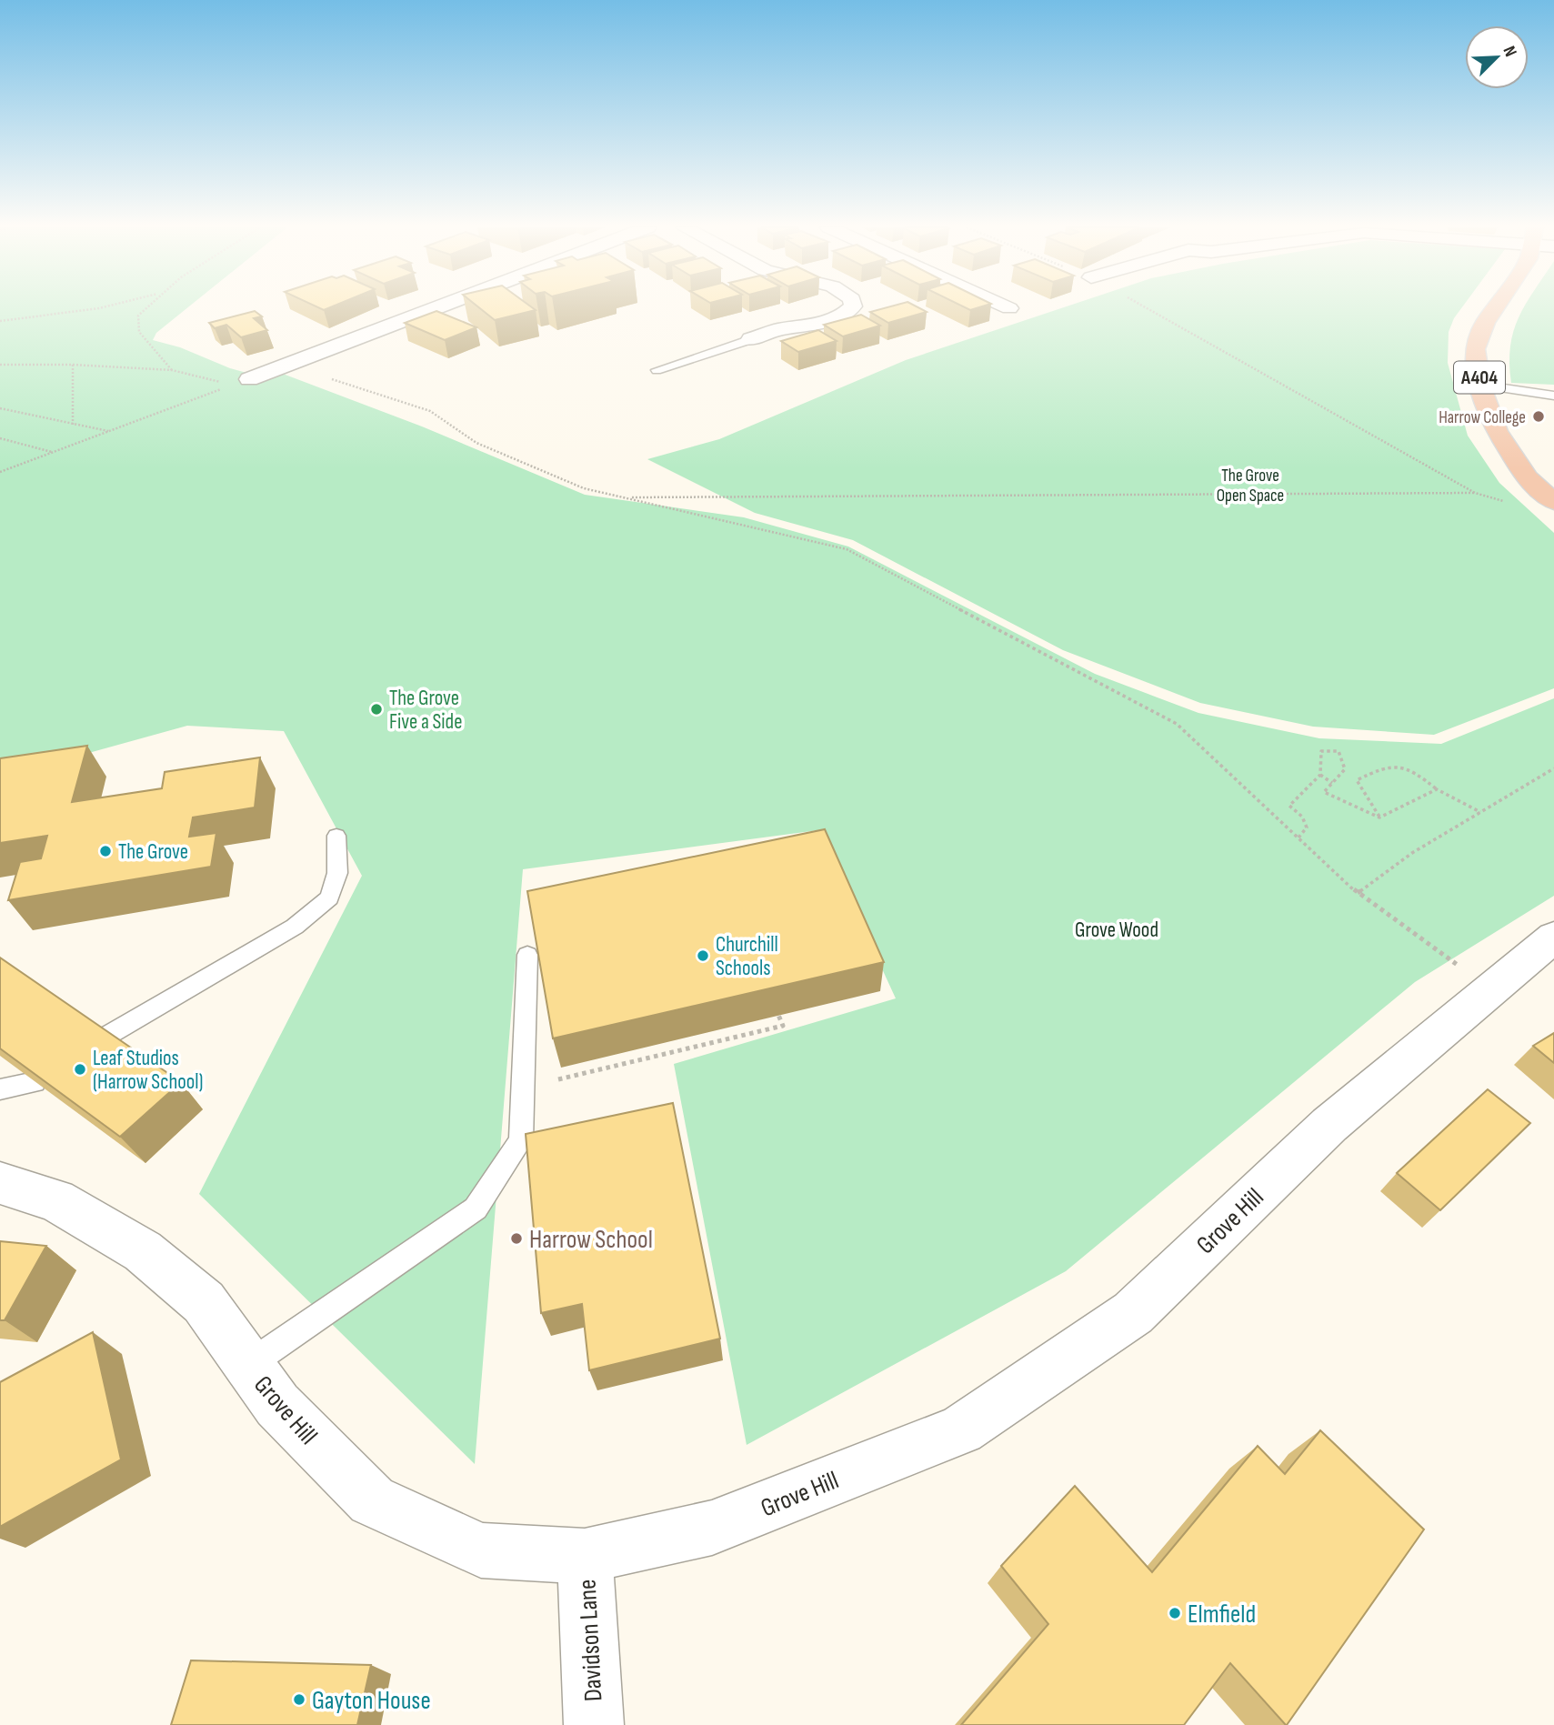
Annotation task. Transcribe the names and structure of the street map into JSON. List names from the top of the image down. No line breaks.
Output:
{"streets":{"main road":["A404"],"street":["Grove Hill","Davidson Lane"]},"crossings":[["Grove Hill","Davidson Lane"]],"parks":["The Grove Open Space","Grove Wood"],"places":["Harrow College","The Grove Five a Side","The Grove","Churchill Schools","Leaf Studios (Harrow School)","Harrow School","Elmfield","Gayton House"],"north":"top right"}
